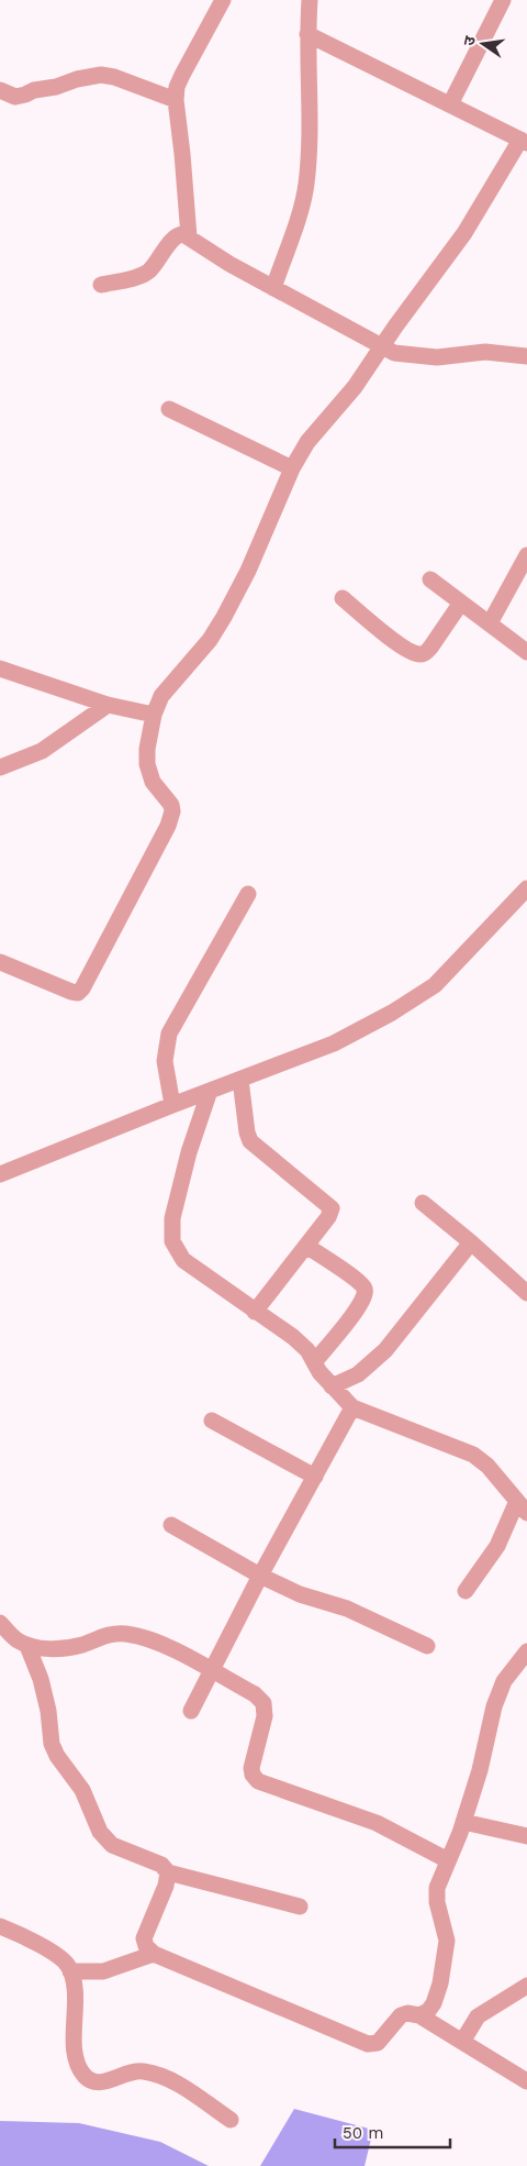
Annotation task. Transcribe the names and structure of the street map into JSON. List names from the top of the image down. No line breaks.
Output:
{"scale_bar":"50 m","north":"left"}
